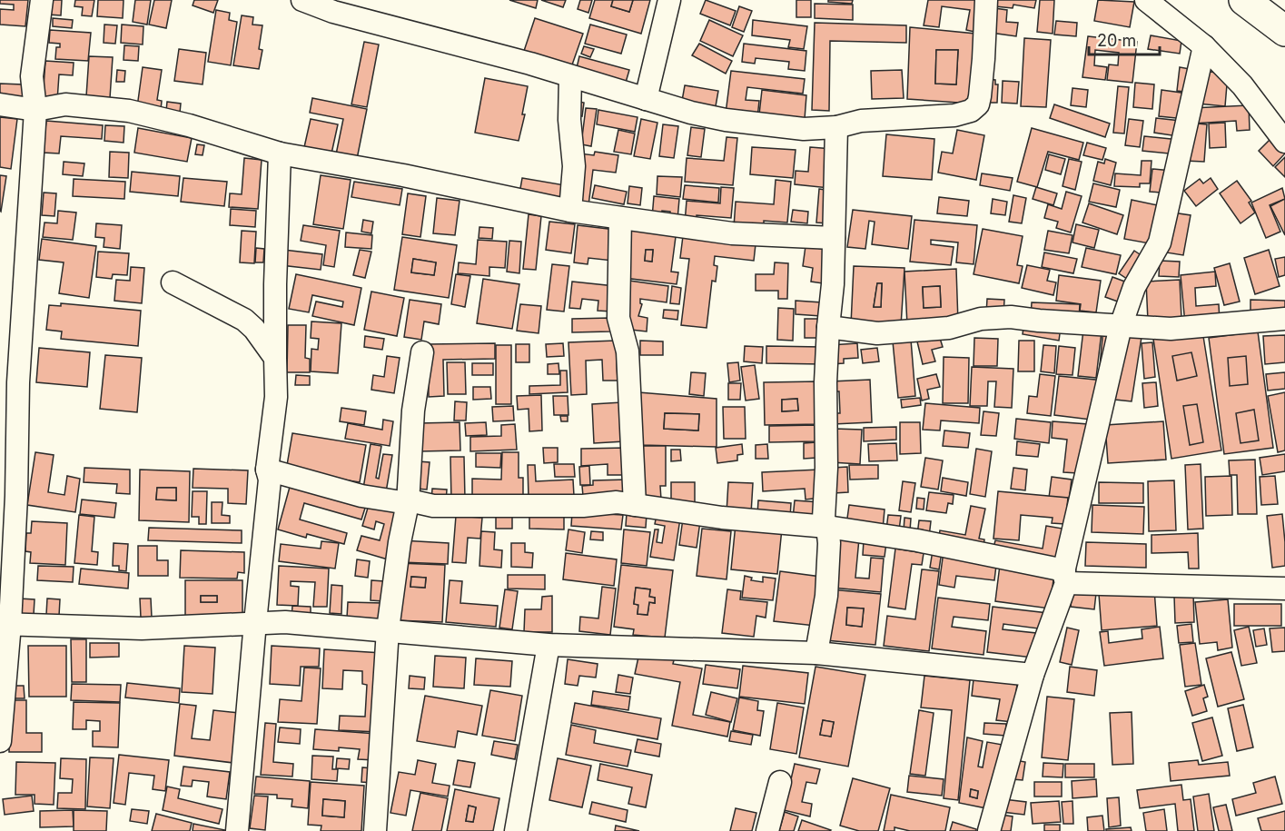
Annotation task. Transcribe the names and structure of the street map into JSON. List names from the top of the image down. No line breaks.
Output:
{"scale_bar":"20 m"}
